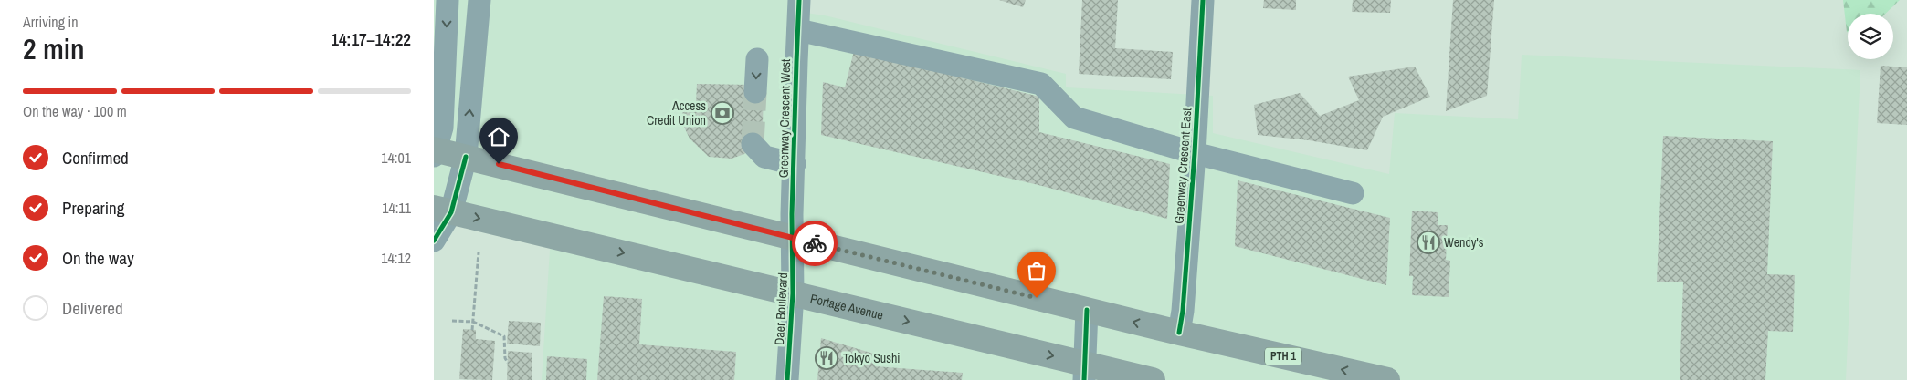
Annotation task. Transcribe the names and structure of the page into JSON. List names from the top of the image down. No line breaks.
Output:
{"streets":{"highway":["Portage Avenue","PTH 1"],"street":["Greenway Crescent West","Greenway Crescent East","Daer Boulevard"]},"crossings":[["Greenway Crescent West","Daer Boulevard"],["Greenway Crescent West","PTH 1"],["Greenway Crescent East","PTH 1"],["Portage Avenue","Daer Boulevard"],["Daer Boulevard","PTH 1"]],"places":{"bank":["Access Credit Union"],"restaurant":["Wendy's","Tokyo Sushi"]},"page":{"heading":["2 min","Arriving in","14:17–14:22"],"bar":"On the way · 100 m","list":[["Confirmed","14:01"],["Preparing","14:11"],["On the way","14:12"],"Delivered"]}}
